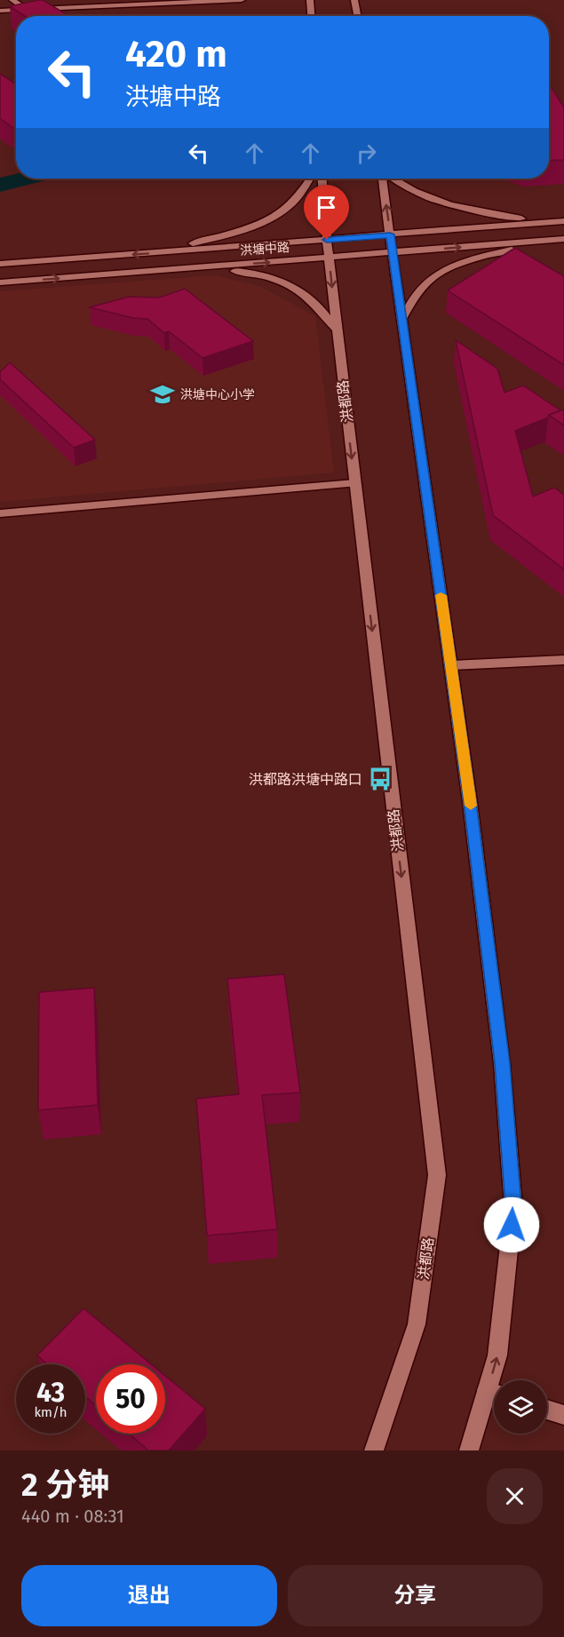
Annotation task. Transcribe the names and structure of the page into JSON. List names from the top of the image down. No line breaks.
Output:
{"streets":{"main road":["洪塘中路","洪都路"]},"crossings":[["洪塘中路","洪都路"]],"places":{"school or university":["洪塘中心小学"],"bus stop":["洪都路洪塘中路口"]},"page":{"turn":["420 m","洪塘中路"],"speed":"43 km/h","limit":"50","heading":["2 分钟","440 m · 08:31"],"buttons":["退出","分享"]}}
